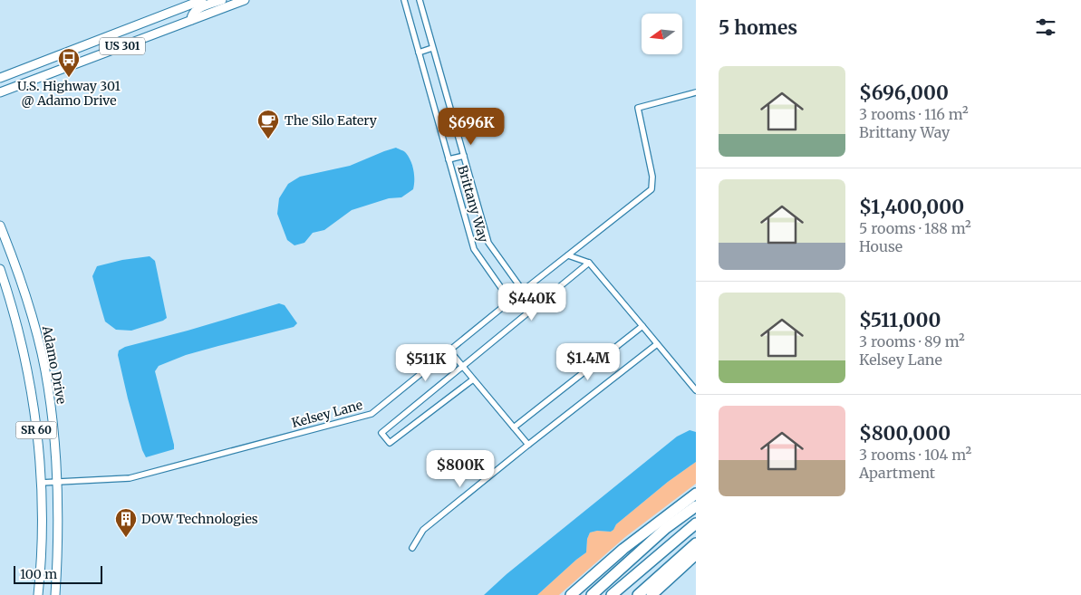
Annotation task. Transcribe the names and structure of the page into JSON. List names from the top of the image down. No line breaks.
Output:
{"streets":{"main road":["US 301","Adamo Drive","SR 60"],"street":["Brittany Way","Kelsey Lane"]},"crossings":[["Brittany Way","Kelsey Lane"],["Adamo Drive","Kelsey Lane"],["Kelsey Lane","SR 60"]],"places":{"bus stop":["U.S. Highway 301 @ Adamo Drive"],"cafe":["The Silo Eatery"],"building":["DOW Technologies"]},"scale_bar":"100 m","north":"left","page":{"heading":"5 homes","list":[{"name":"$696,000","note":"3 rooms · 116 m² · Brittany Way"},{"name":"$1,400,000","note":"5 rooms · 188 m² · House"},{"name":"$511,000","note":"3 rooms · 89 m² · Kelsey Lane"},{"name":"$800,000","note":"3 rooms · 104 m² · Apartment"}],"price":["$696K","$440K","$1.4M","$511K","$800K"],"scale":"100 m"}}
